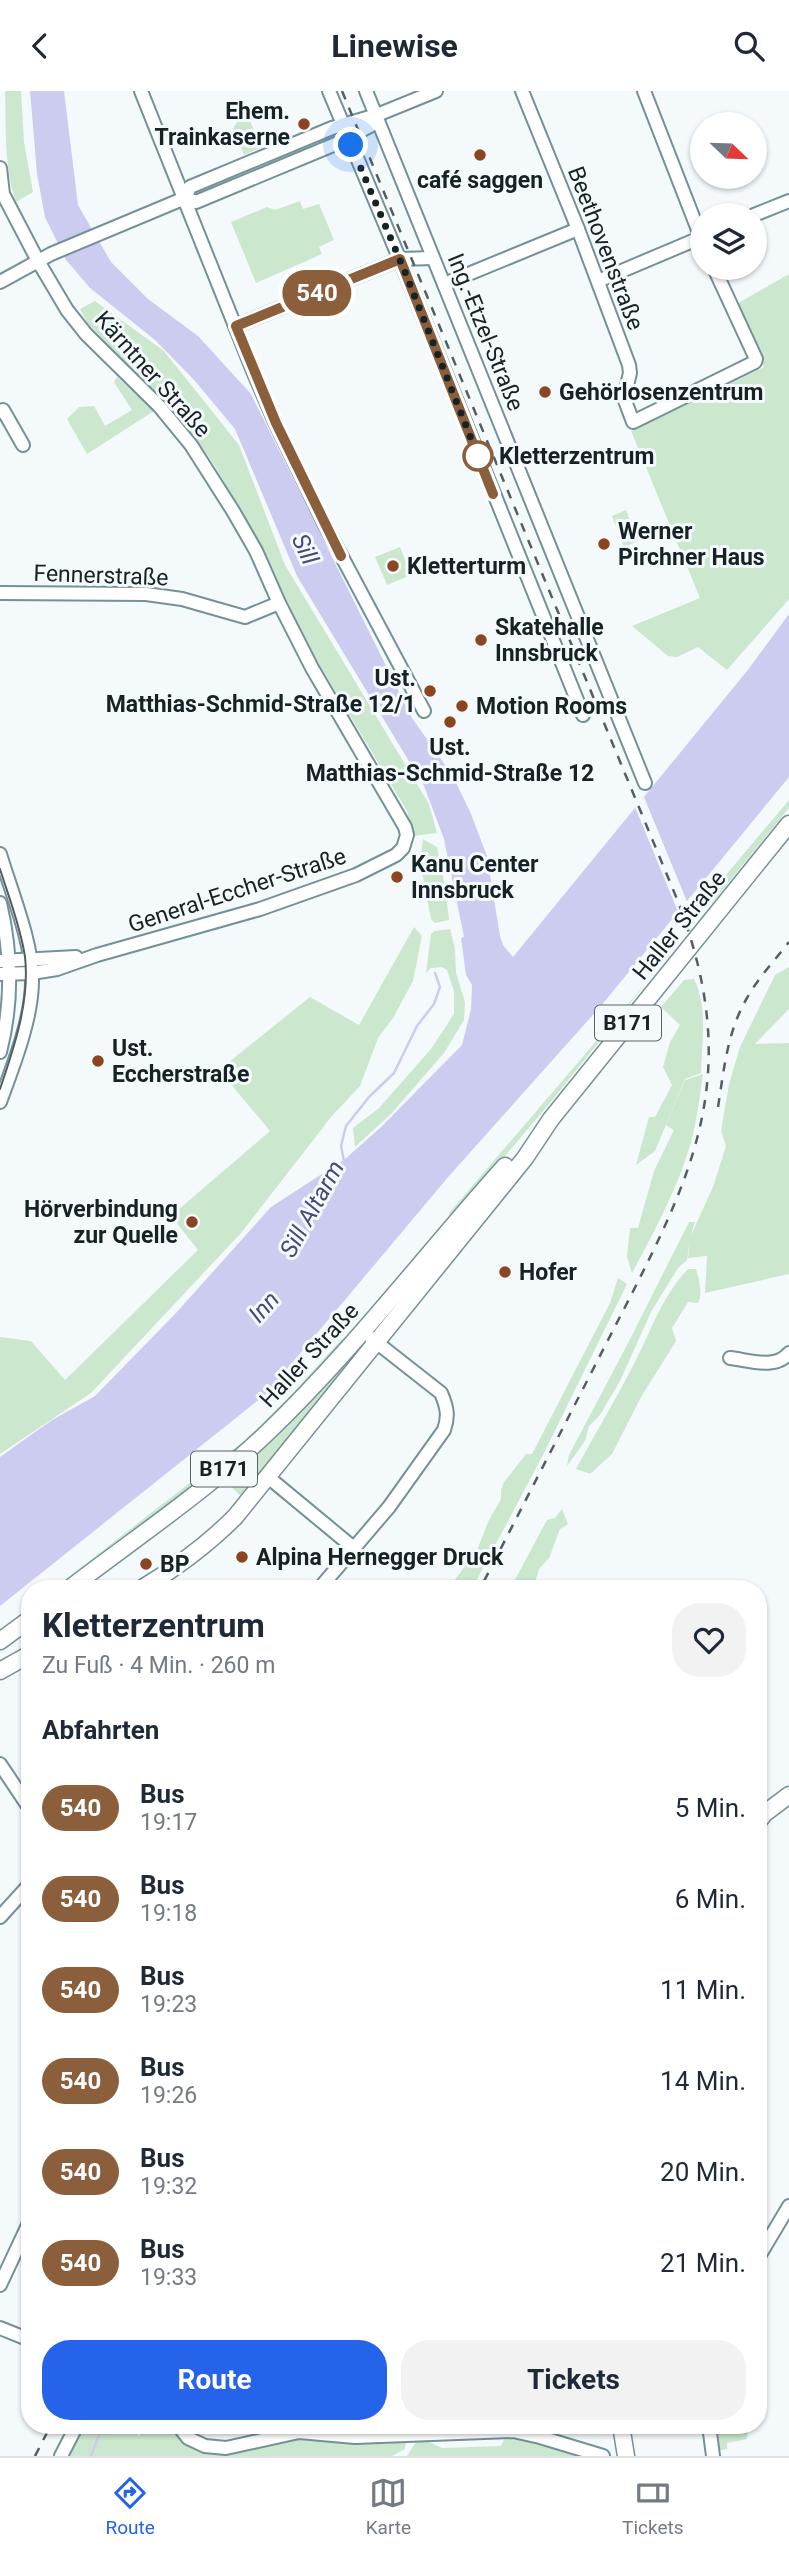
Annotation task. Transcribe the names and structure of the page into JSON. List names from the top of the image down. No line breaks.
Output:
{"streets":{"main road":["Haller Straße","B171"],"street":["Beethovenstraße","Ing.-Etzel-Straße","Kärntner Straße","Fennerstraße","General-Eccher-Straße"]},"crossings":[["Kärntner Straße","Fennerstraße"],["Kärntner Straße","General-Eccher-Straße"]],"water":["Sill","Sill Altarm","Inn"],"places":["Ehem. Trainkaserne","café saggen","Gehörlosenzentrum","Kletterzentrum","Werner Pirchner Haus","Kletterturm","Skatehalle Innsbruck","Ust. Matthias-Schmid-Straße 12/1","Motion Rooms","Ust. Matthias-Schmid-Straße 12","Kanu Center Innsbruck","Ust. Eccherstraße","Hörverbindung zur Quelle","Hofer","Alpina Hernegger Druck","BP"],"lines":["bus line 540"],"north":"bottom right","page":{"header":"Linewise","on_map":"540","heading":[["Kletterzentrum","Zu Fuß · 4 Min. · 260 m"],"Abfahrten"],"list":[{"mark":"540","name":"Bus","note":"19:17","value":"5 Min."},{"mark":"540","name":"Bus","note":"19:18","value":"6 Min."},{"mark":"540","name":"Bus","note":"19:23","value":"11 Min."},{"mark":"540","name":"Bus","note":"19:26","value":"14 Min."},{"mark":"540","name":"Bus","note":"19:32","value":"20 Min."},{"mark":"540","name":"Bus","note":"19:33","value":"21 Min."}],"buttons":["Route","Tickets"],"tabs":["Route","Karte","Tickets"]}}
